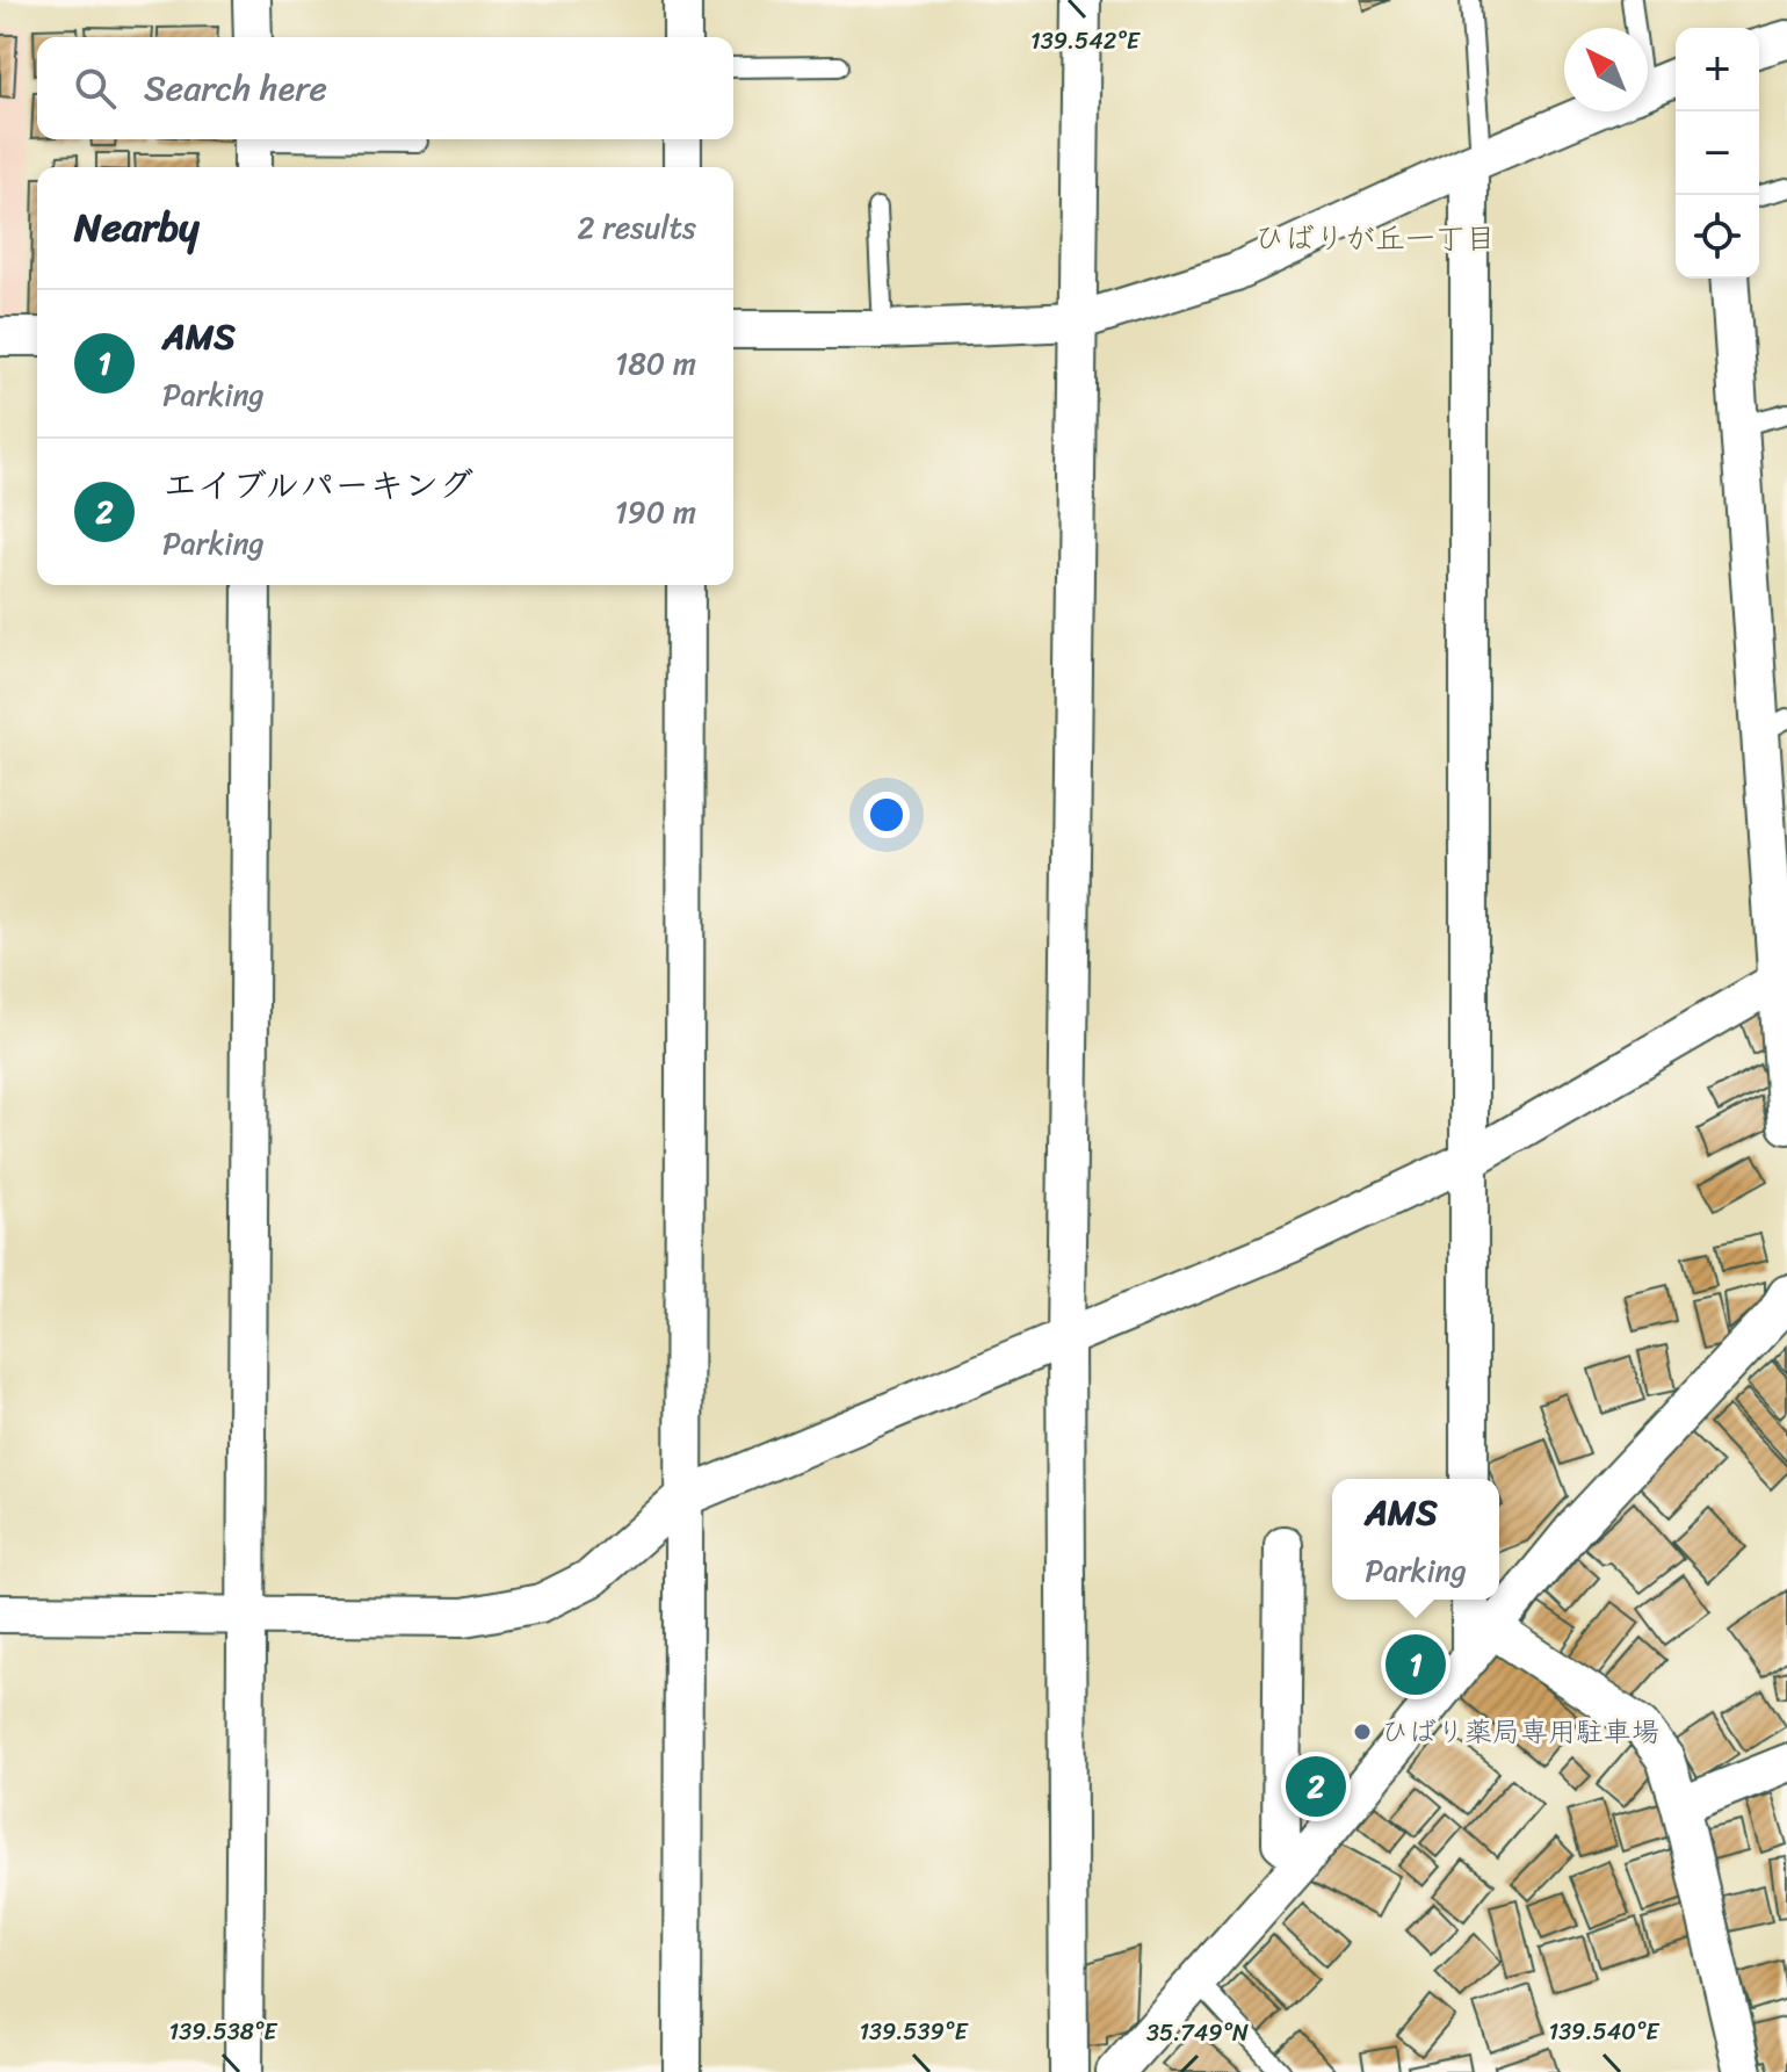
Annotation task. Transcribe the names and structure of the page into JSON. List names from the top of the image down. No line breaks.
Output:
{"districts":["ひばりが丘一丁目"],"places":["ひばり薬局専用駐車場"],"north":"top left","page":{"map_buttons":["+","−"],"search":"Search here","heading":["Nearby","2 results"],"list":[{"mark":"1","name":"AMS","note":"Parking","value":"180 m"},{"mark":"2","name":"エイブルパーキング","note":"Parking","value":"190 m"}],"popup":["AMS","Parking"],"pins":["1","2"]},"coordinates":["139.542°E","139.538°E","139.539°E","139.540°E","35.749°N"]}
